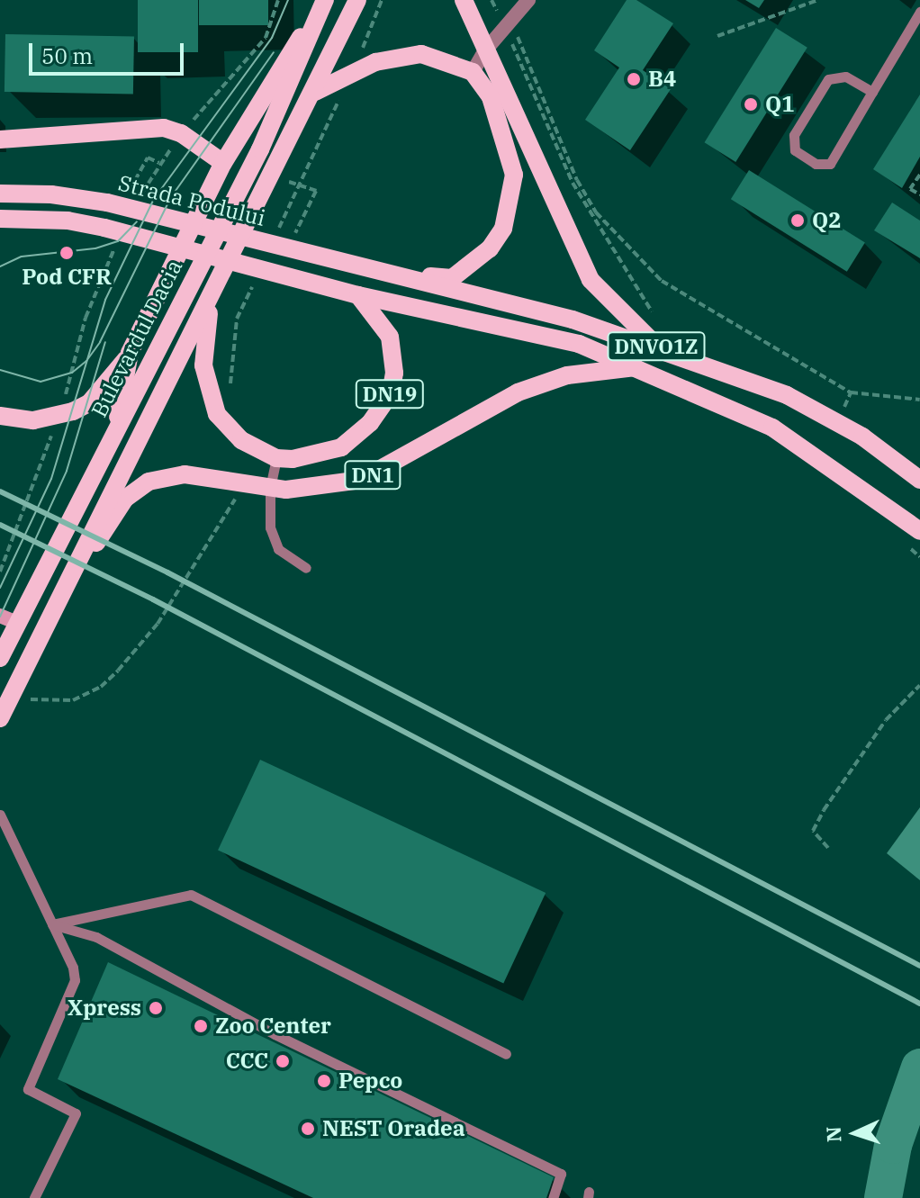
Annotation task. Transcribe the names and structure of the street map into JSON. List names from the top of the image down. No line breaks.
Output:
{"streets":{"main road":["Strada Podului","Bulevardul Dacia","DNVO1Z","DN19","DN1"]},"crossings":[["Strada Podului","DNVO1Z"],["DNVO1Z","DN19"],["DNVO1Z","DN1"]],"places":["B4","Q1","Q2","Pod CFR","Xpress","Zoo Center","CCC","Pepco","NEST Oradea"],"scale_bar":"50 m","north":"left"}
